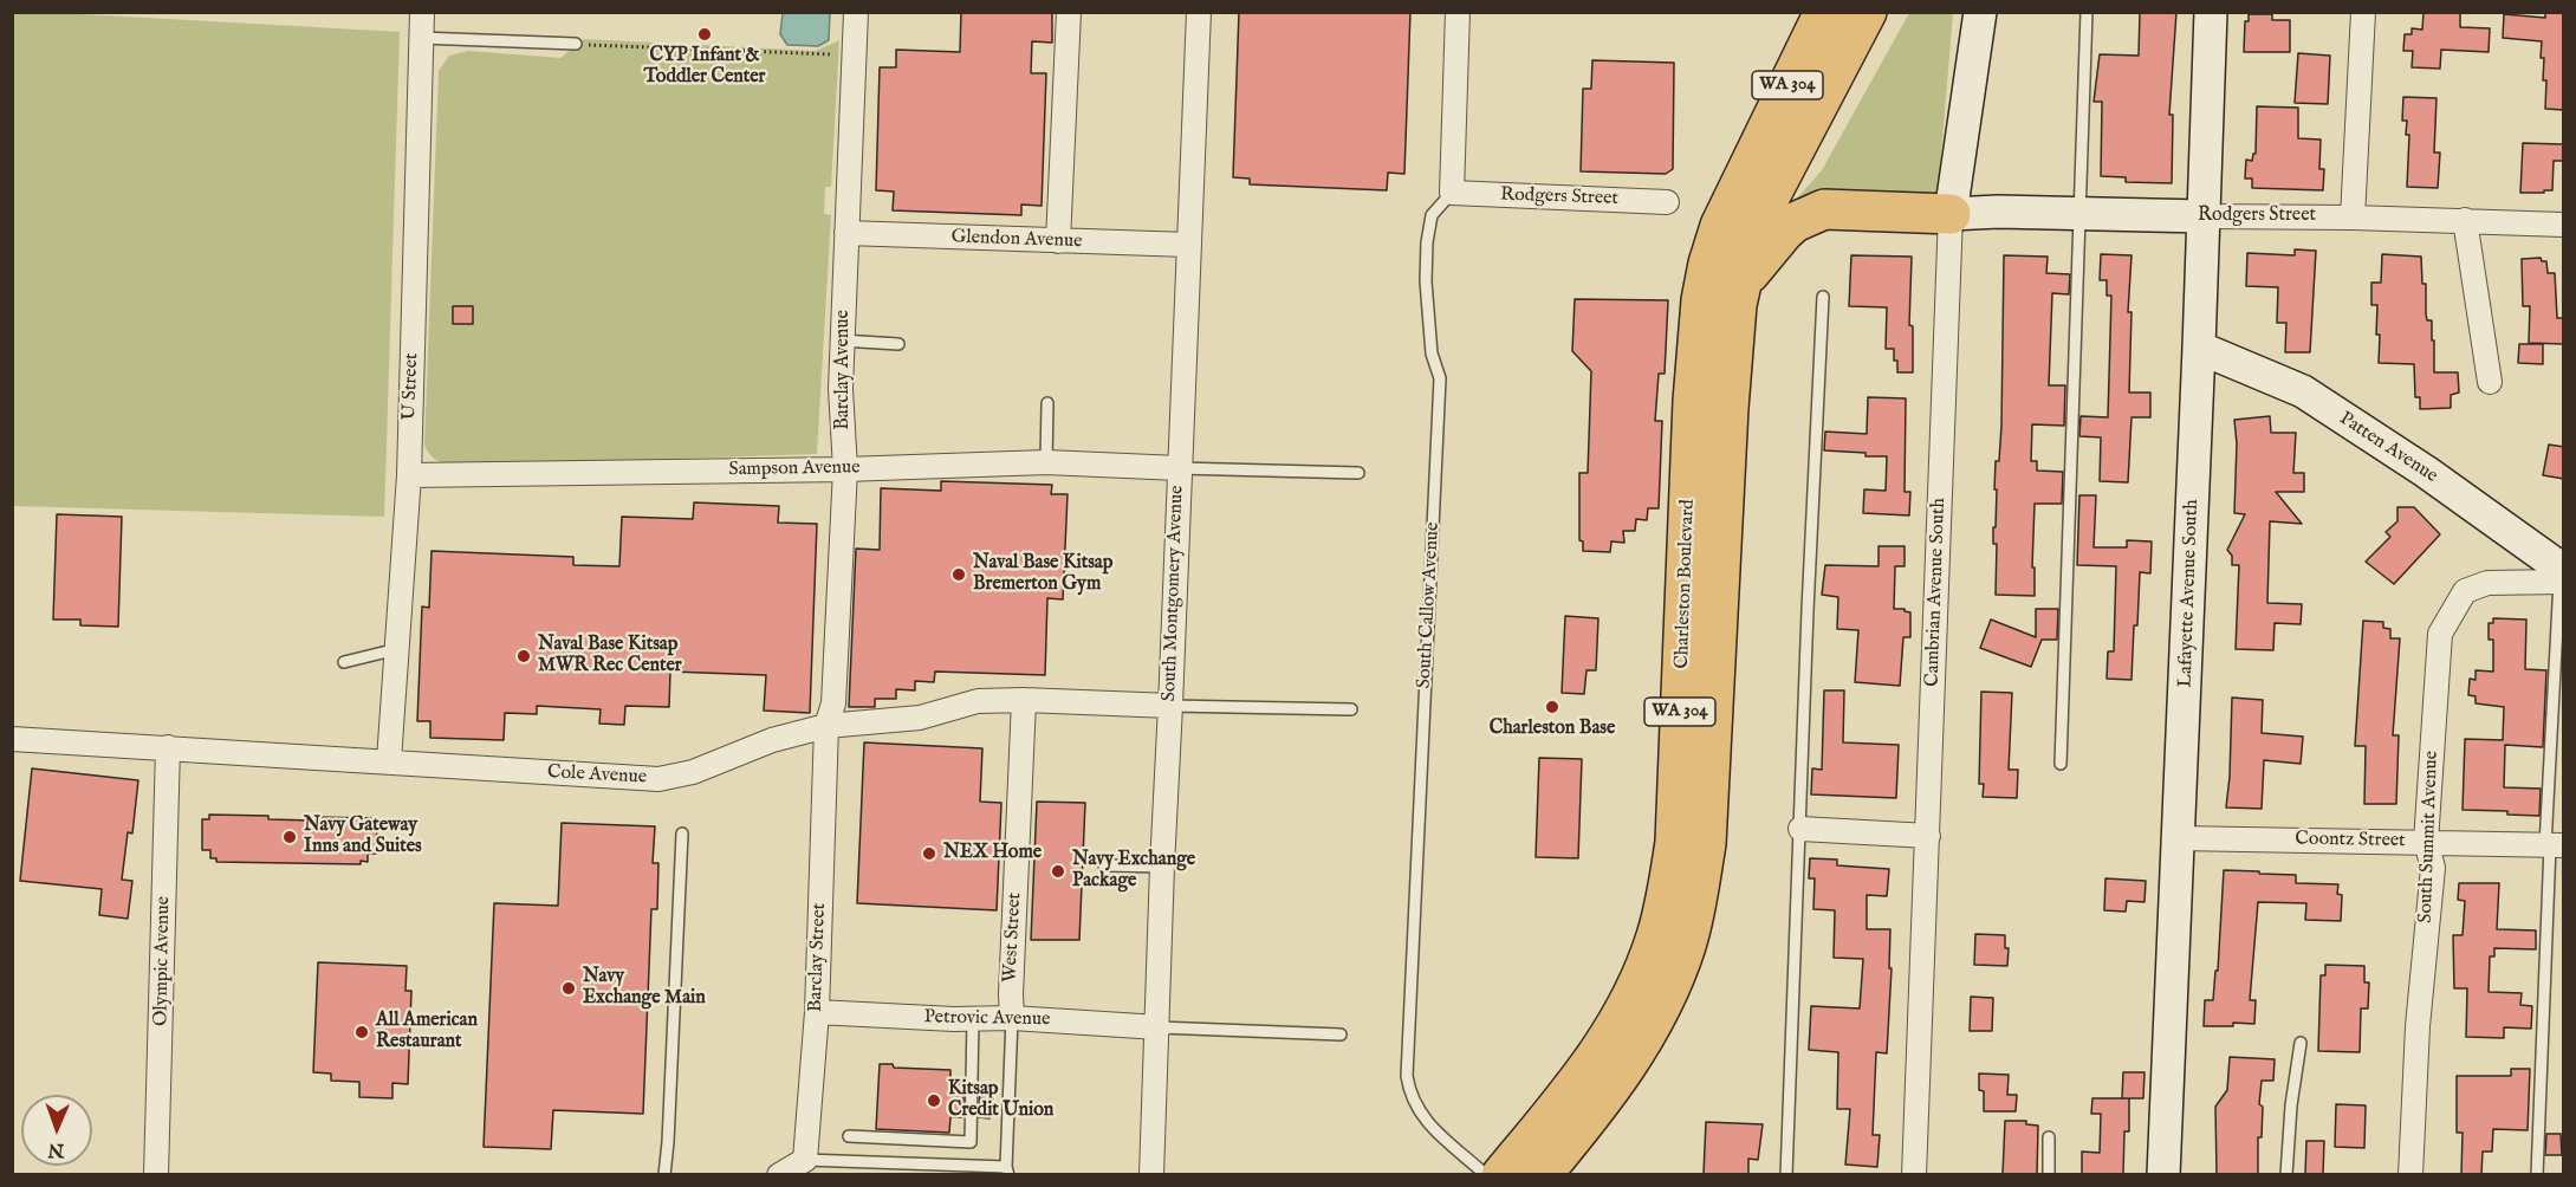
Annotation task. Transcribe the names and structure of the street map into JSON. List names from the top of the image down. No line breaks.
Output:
{"streets":{"highway":["WA 304","Charleston Boulevard"],"street":["Rodgers Street","Glendon Avenue","Barclay Avenue","U Street","Patten Avenue","Sampson Avenue","Cambrian Avenue South","South Montgomery Avenue","Lafayette Avenue South","Cole Avenue","South Summit Avenue","Coontz Street","West Street","Barclay Street","Olympic Avenue","Petrovic Avenue"],"lane":["South Callow Avenue"]},"crossings":[["Rodgers Street","Cambrian Avenue South"],["Rodgers Street","Lafayette Avenue South"],["Rodgers Street","South Callow Avenue"],["Glendon Avenue","Barclay Avenue"],["Glendon Avenue","South Montgomery Avenue"],["Barclay Avenue","Sampson Avenue"],["Barclay Avenue","Cole Avenue"],["Barclay Avenue","Barclay Street"],["U Street","Sampson Avenue"],["U Street","Cole Avenue"],["Patten Avenue","Lafayette Avenue South"],["Patten Avenue","South Summit Avenue"],["Sampson Avenue","South Montgomery Avenue"],["South Montgomery Avenue","Cole Avenue"],["South Montgomery Avenue","Petrovic Avenue"],["Lafayette Avenue South","Coontz Street"],["Cole Avenue","West Street"],["Cole Avenue","Barclay Street"],["Cole Avenue","Olympic Avenue"],["South Summit Avenue","Coontz Street"],["West Street","Petrovic Avenue"],["Barclay Street","Petrovic Avenue"]],"places":["CYP Infant & Toddler Center","Naval Base Kitsap Bremerton Gym","Naval Base Kitsap MWR Rec Center","Charleston Base","Navy Gateway Inns and Suites","NEX Home","Navy Exchange Package","Navy Exchange Main","All American Restaurant","Kitsap Credit Union"],"north":"bottom"}
